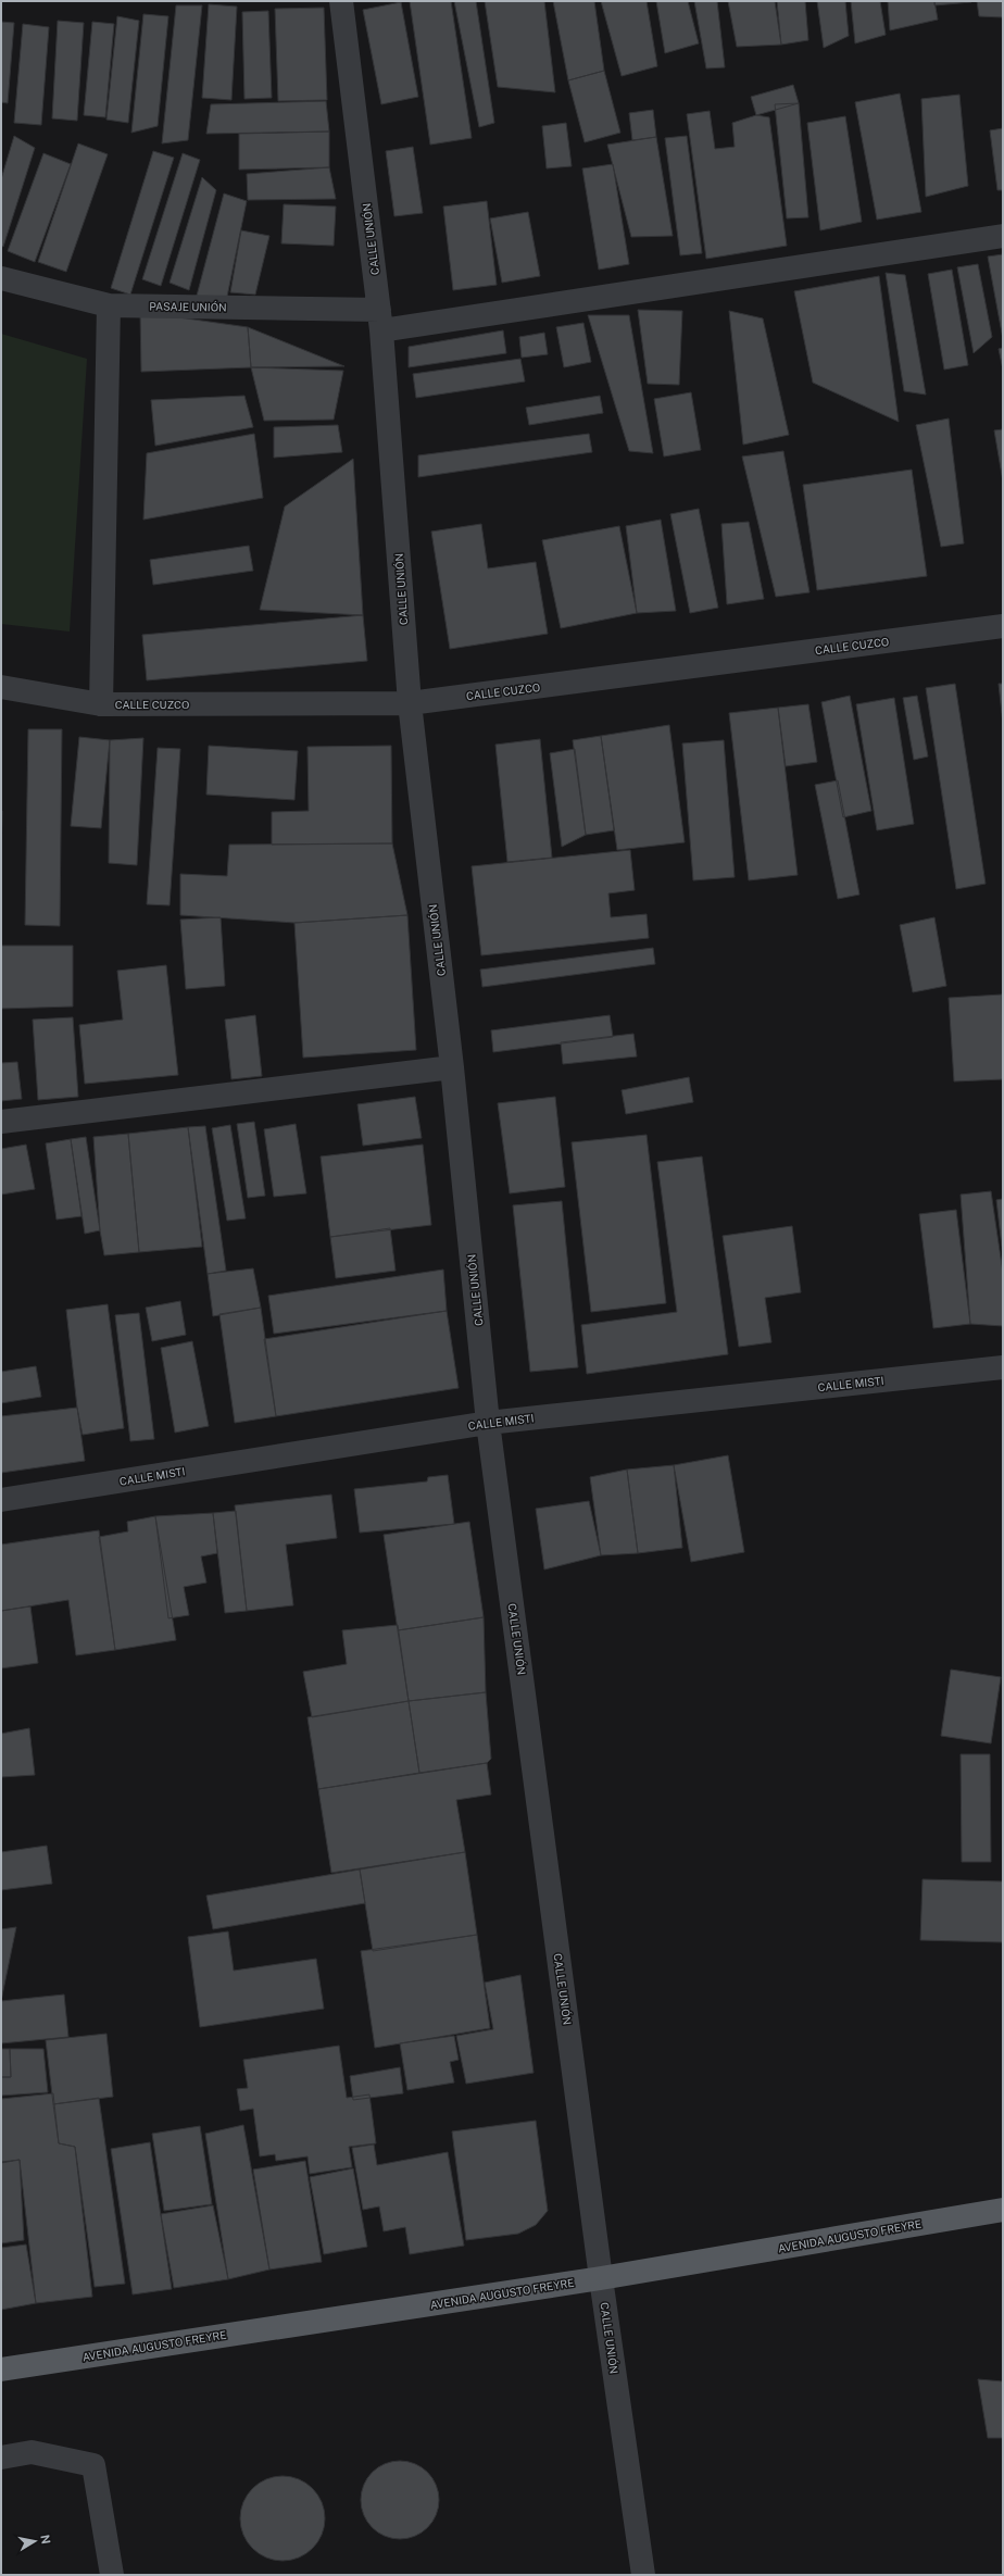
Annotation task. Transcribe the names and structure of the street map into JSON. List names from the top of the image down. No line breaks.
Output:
{"streets":{"main road":["AVENIDA AUGUSTO FREYRE"],"street":["CALLE UNIÓN","PASAJE UNIÓN","CALLE CUZCO","CALLE MISTI"]},"crossings":[["CALLE UNIÓN","PASAJE UNIÓN"],["CALLE UNIÓN","CALLE CUZCO"],["CALLE UNIÓN","CALLE MISTI"],["CALLE UNIÓN","AVENIDA AUGUSTO FREYRE"]],"north":"right"}
